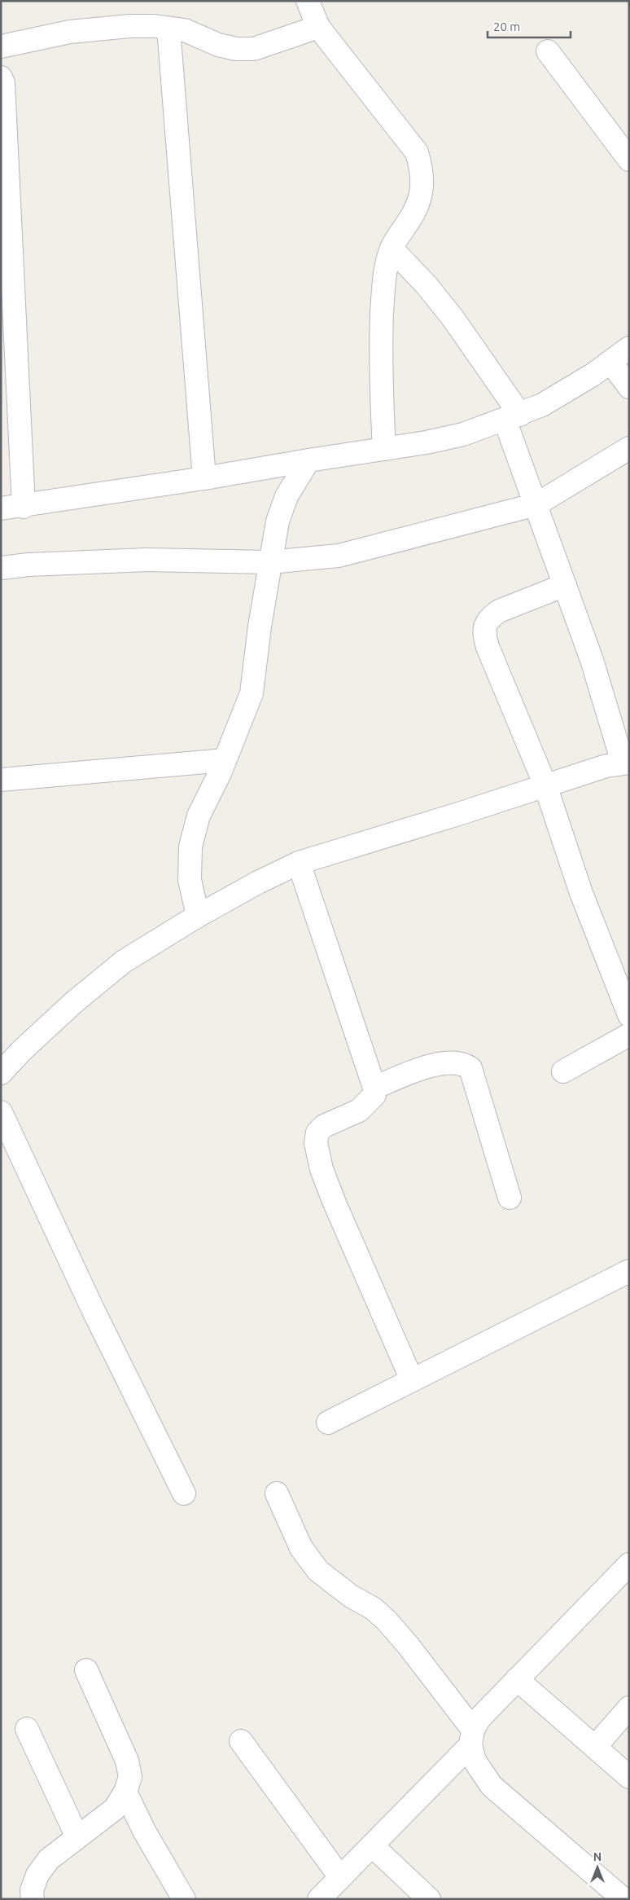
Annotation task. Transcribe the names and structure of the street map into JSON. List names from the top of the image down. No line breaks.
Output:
{"scale_bar":"20 m","north":"top"}
